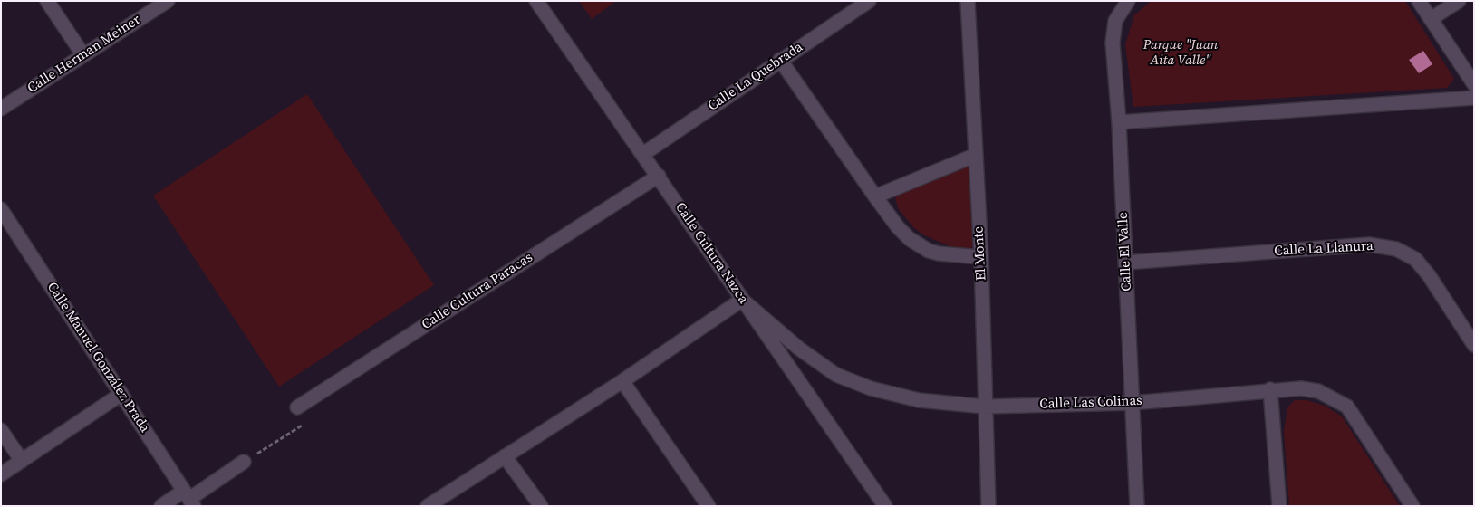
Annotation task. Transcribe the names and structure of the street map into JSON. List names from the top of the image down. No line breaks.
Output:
{"streets":{"street":["Calle Herman Meiner","Calle La Quebrada","Calle La Llanura","Calle El Valle","Calle Cultura Nazca","El Monte","Calle Cultura Paracas","Calle Manuel González Prada","Calle Las Colinas"]},"crossings":[["Calle La Quebrada","Calle Cultura Nazca"],["Calle La Llanura","Calle El Valle"],["Calle El Valle","Calle Las Colinas"],["Calle Cultura Nazca","Calle Cultura Paracas"],["Calle Cultura Nazca","Calle Las Colinas"],["El Monte","Calle Las Colinas"]],"parks":["Parque \"Juan Aita Valle\""]}
